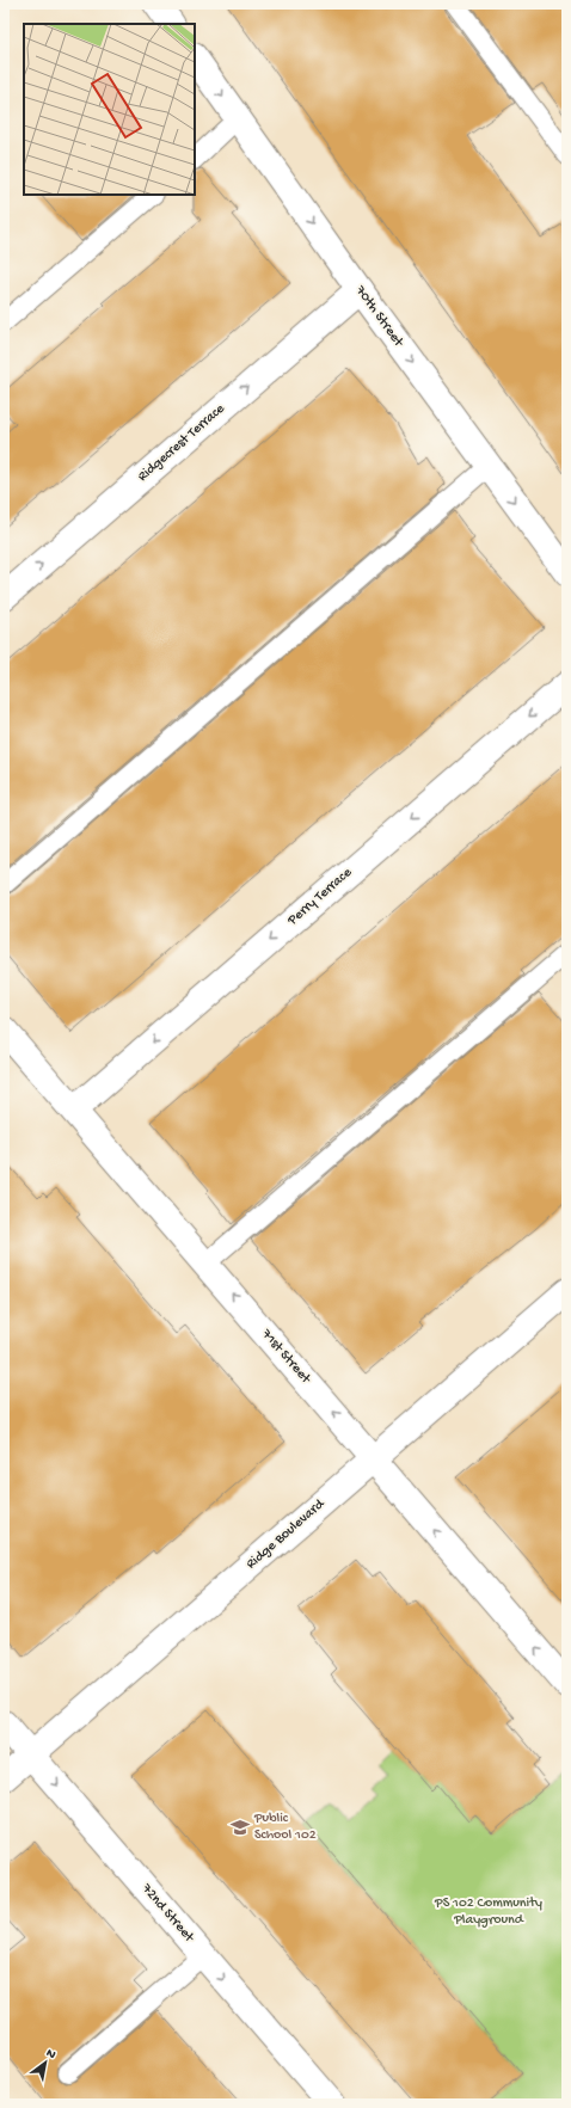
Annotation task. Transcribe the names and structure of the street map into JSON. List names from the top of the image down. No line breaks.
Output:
{"streets":{"street":["70th Street","Ridgecrest Terrace","Perry Terrace","71st Street","Ridge Boulevard","72nd Street"]},"crossings":[["70th Street","Ridgecrest Terrace"],["Perry Terrace","71st Street"],["71st Street","Ridge Boulevard"],["Ridge Boulevard","72nd Street"]],"one_way":["70th Street","Ridgecrest Terrace","Perry Terrace","71st Street","72nd Street"],"parks":["PS 102 Community Playground"],"places":{"school or university":["Public School 102"]},"north":"top right"}
